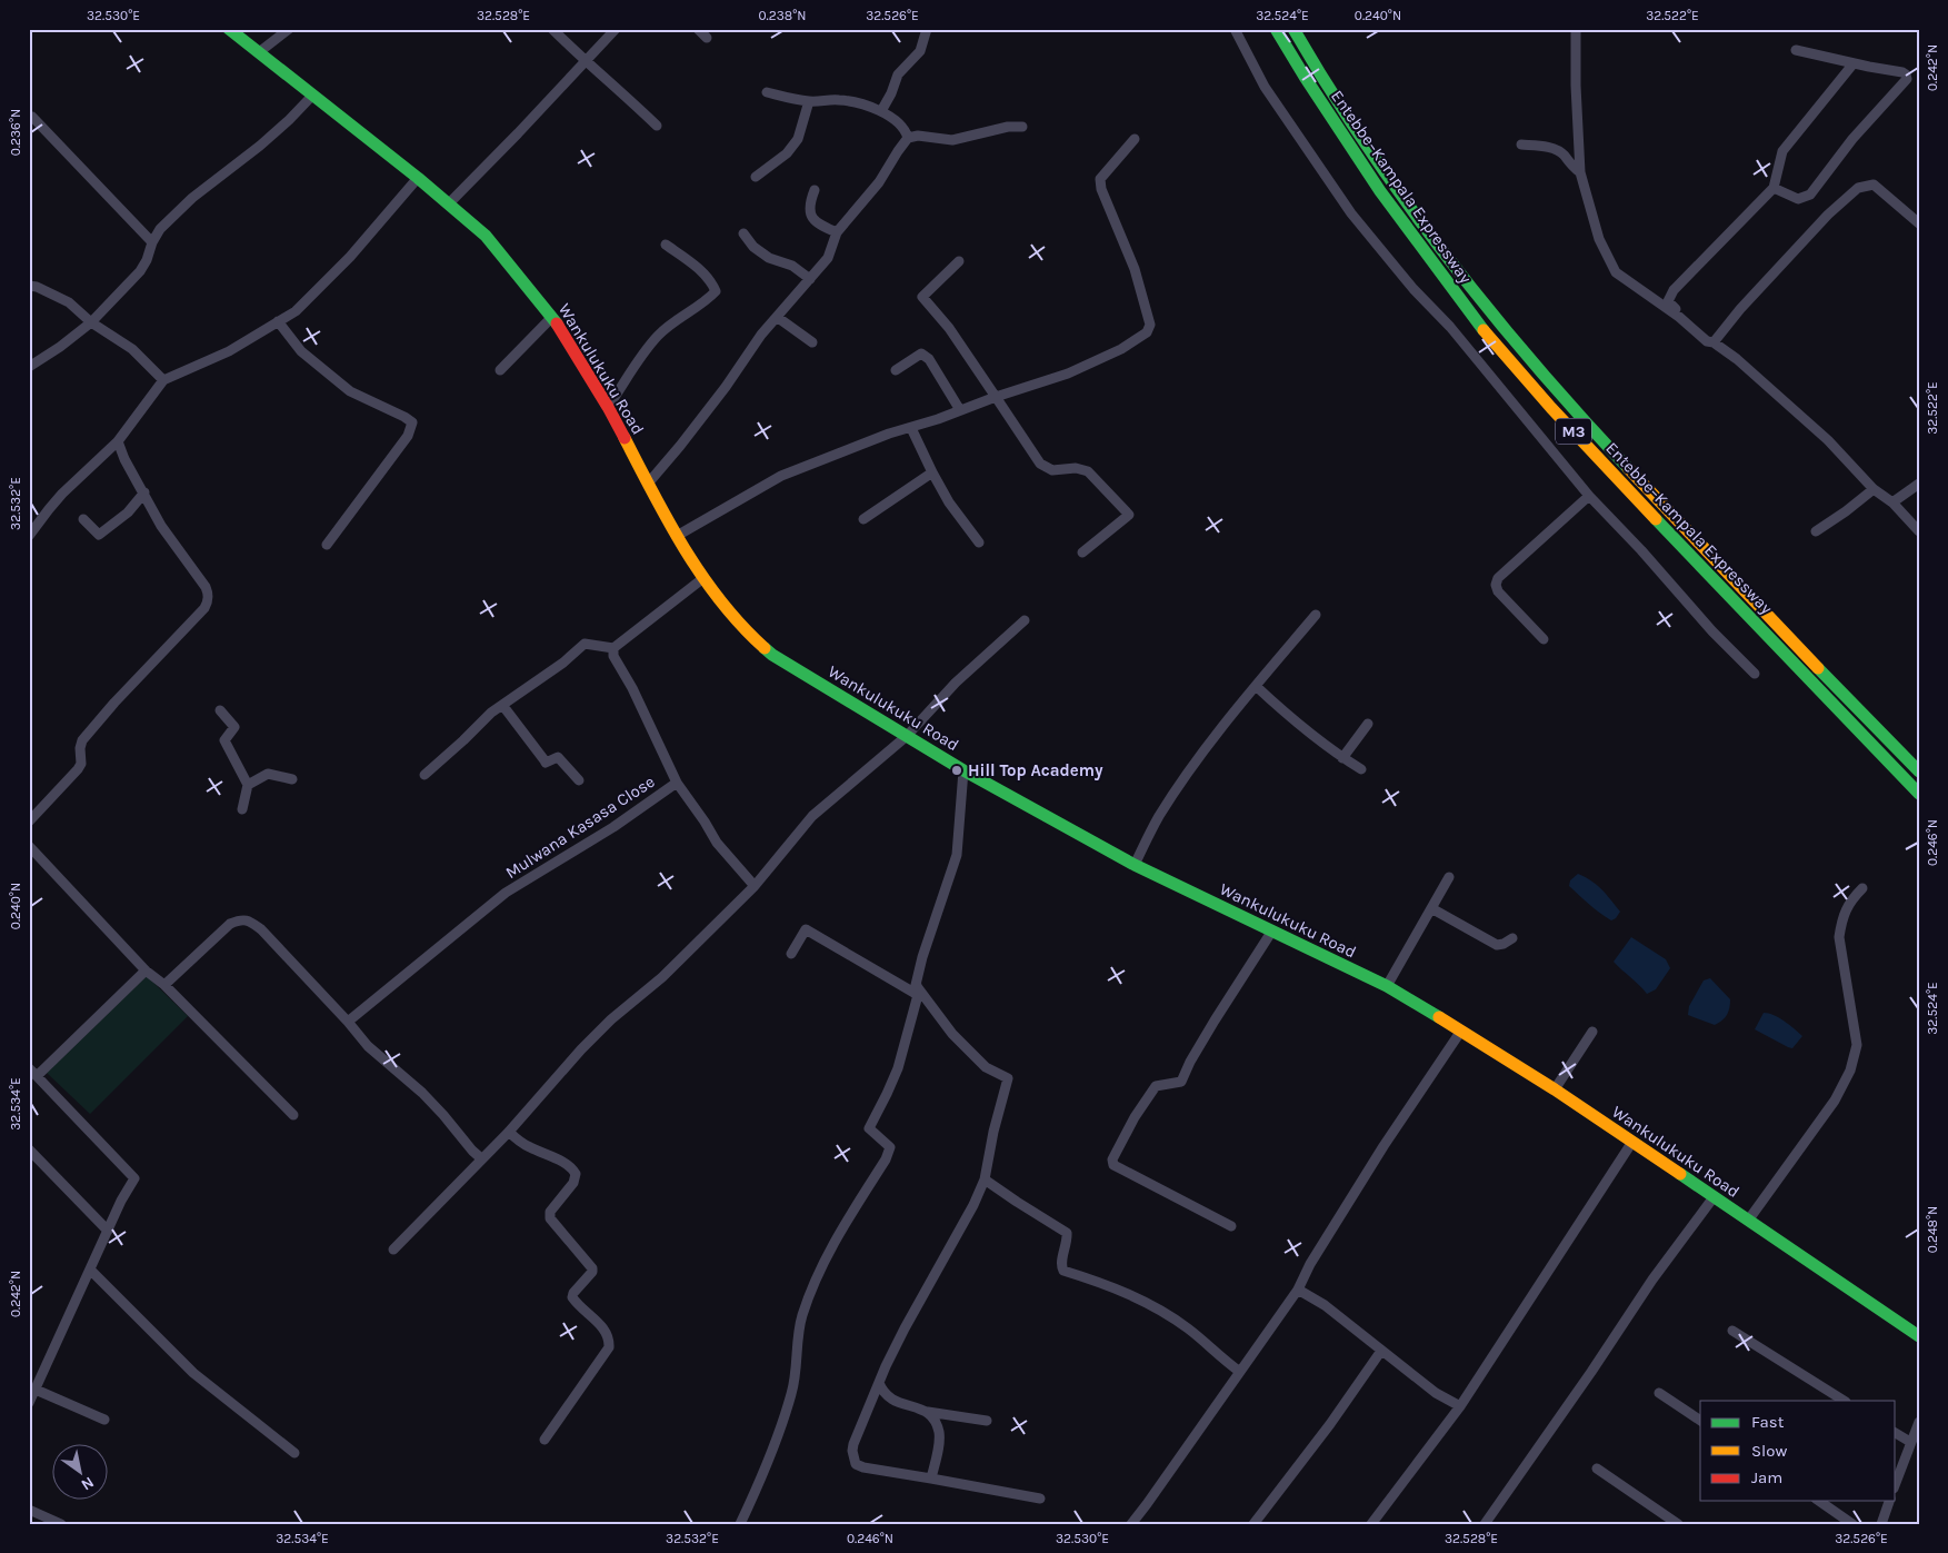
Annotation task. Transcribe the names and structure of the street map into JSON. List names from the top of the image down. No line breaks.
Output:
{"streets":{"main road":["Entebbe–Kampala Expressway","Wankulukuku Road","M3"],"street":["Mulwana Kasasa Close"]},"places":["Hill Top Academy"],"legend":["Fast","Slow","Jam"],"north":"bottom right","coordinates":["32.530°E","32.528°E","0.238°N","32.526°E","32.524°E","0.240°N","32.522°E","0.242°N","0.236°N","32.532°E","0.246°N","32.534°E","0.248°N"]}
